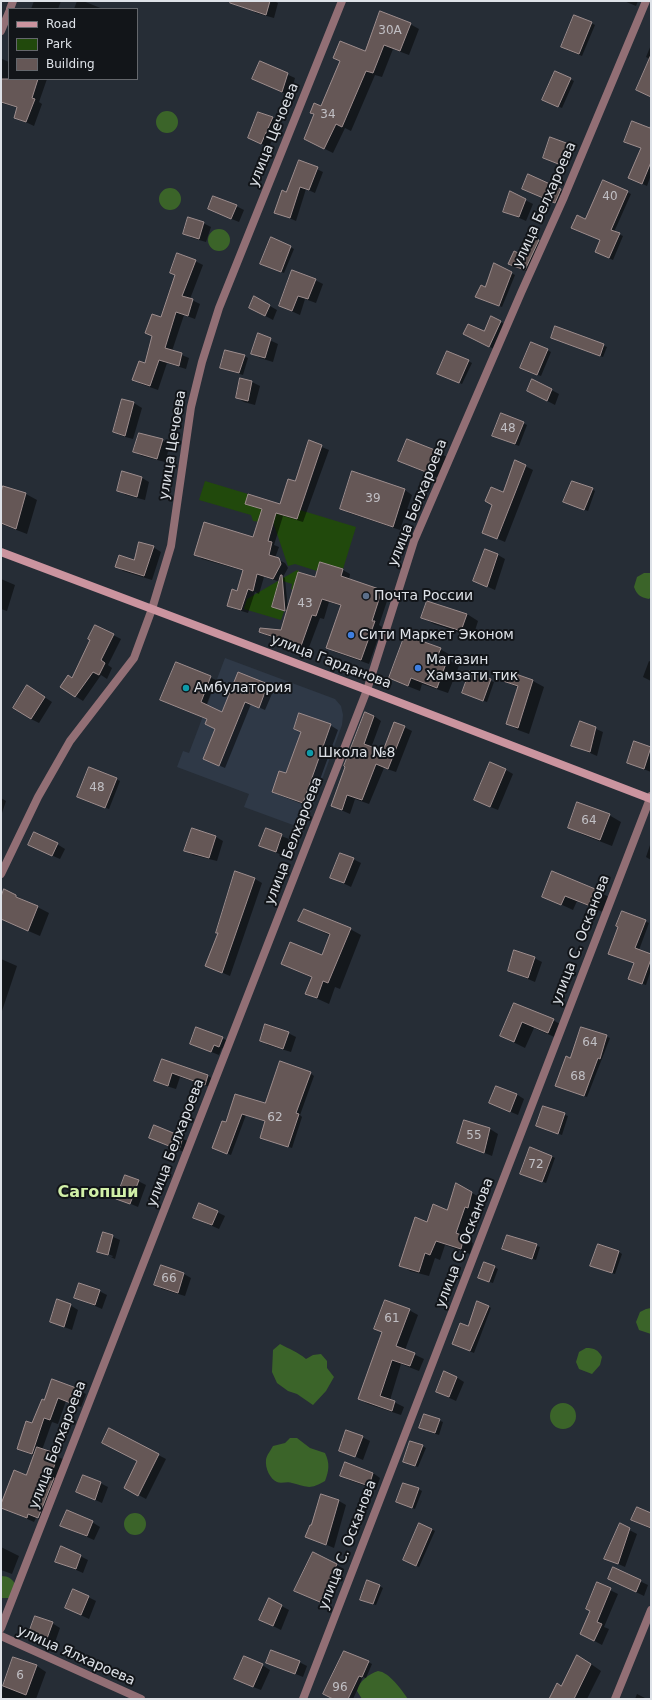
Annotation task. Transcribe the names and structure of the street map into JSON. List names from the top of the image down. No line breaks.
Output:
{"streets":{"street":["улица Цечоева","улица Белхароева","улица Гарданова","улица С. Осканова","улица Ялхароева"]},"crossings":[["улица Цечоева","улица Гарданова"],["улица Белхароева","улица Гарданова"],["улица Гарданова","улица С. Осканова"]],"districts":["Сагопши"],"places":["Почта России","Сити Маркет Эконом","Магазин Хамзати тик","Амбулатория","Школа №8"],"house_numbers":["30А","34","40","48","39","43","48","64","64","68","62","55","72","66","61","6","96"],"legend":["Road","Park","Building"]}
